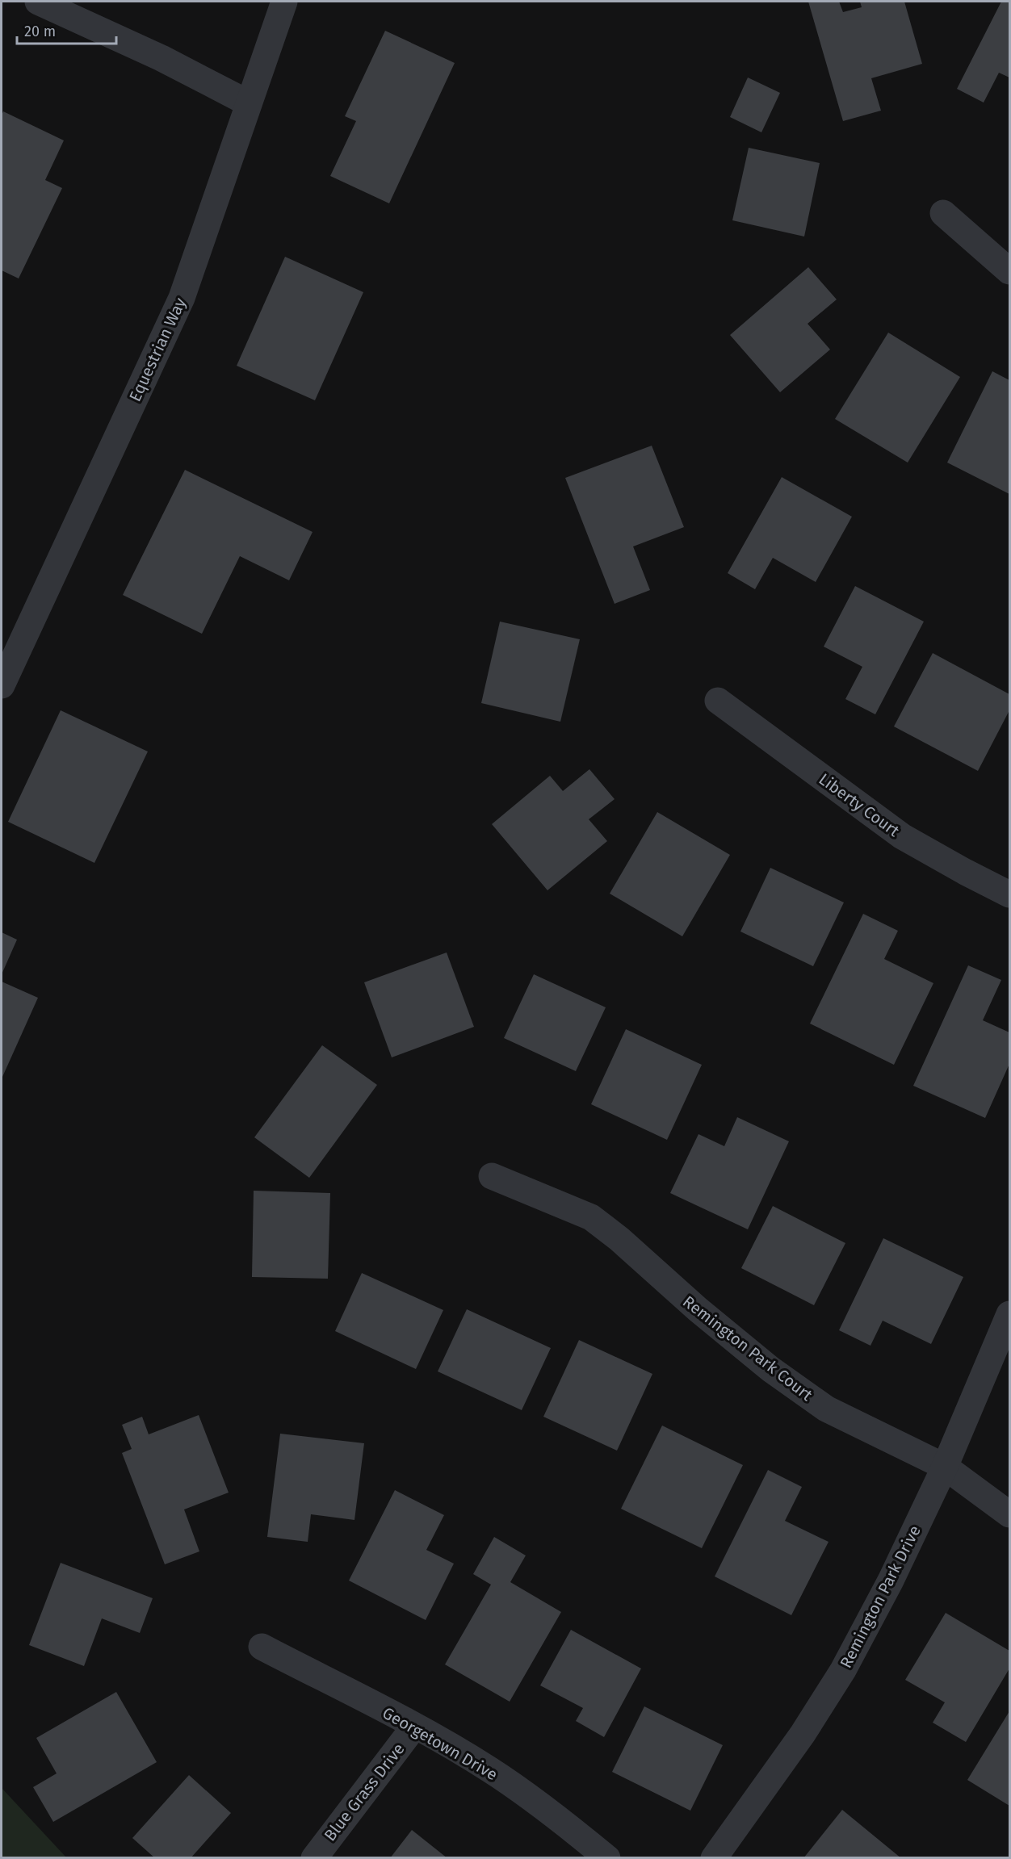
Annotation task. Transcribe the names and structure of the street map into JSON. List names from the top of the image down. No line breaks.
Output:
{"streets":{"street":["Equestrian Way","Liberty Court","Remington Park Court","Remington Park Drive","Georgetown Drive","Blue Grass Drive"]},"crossings":[["Remington Park Court","Remington Park Drive"],["Georgetown Drive","Blue Grass Drive"]],"scale_bar":"20 m"}
